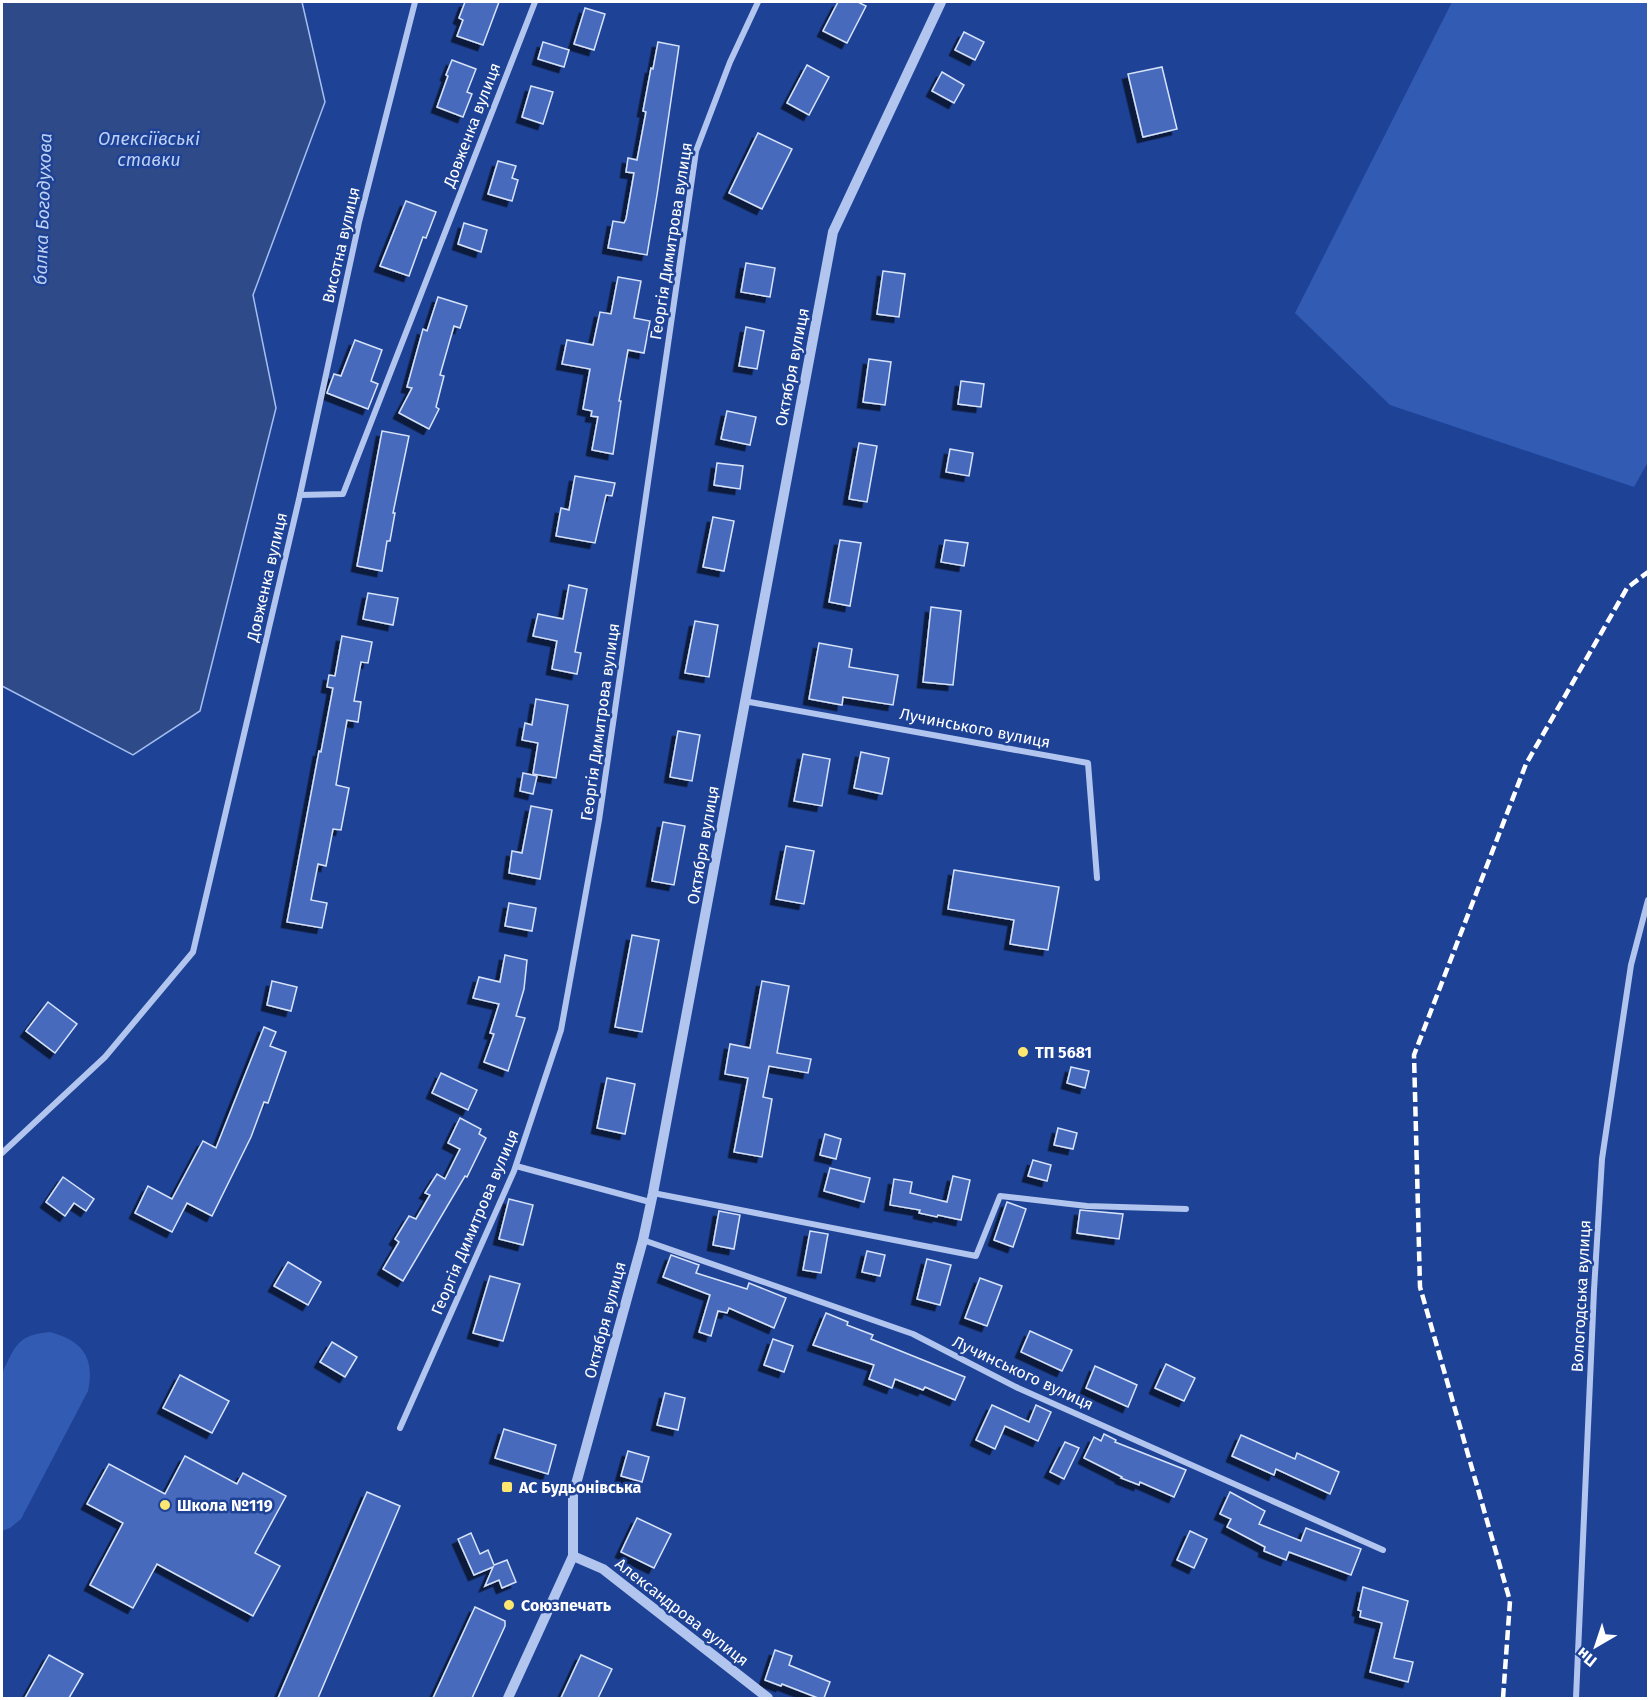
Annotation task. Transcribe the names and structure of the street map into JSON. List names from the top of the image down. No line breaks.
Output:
{"streets":{"street":["Довженка вулиця","Георгія Димитрова вулиця","Висотна вулиця","Октября вулиця","Лучинського вулиця","Вологодська вулиця","Александрова вулиця"]},"crossings":[["Довженка вулиця","Висотна вулиця"],["Октября вулиця","Лучинського вулиця"],["Октября вулиця","Александрова вулиця"]],"water":["Олексіївські ставки","балка Богодухова"],"places":{"other":["ТП 5681","Школа №119","Союзпечать"],"transit":["АС Будьонівська"]},"north":"bottom left"}
